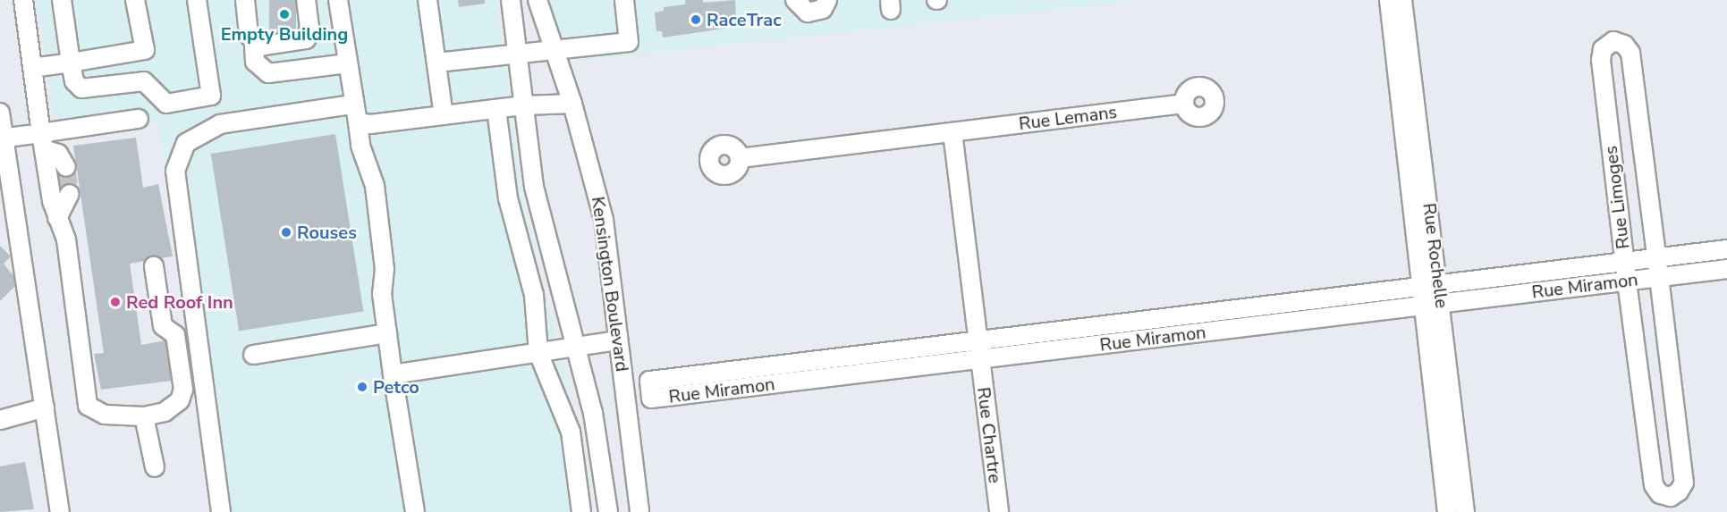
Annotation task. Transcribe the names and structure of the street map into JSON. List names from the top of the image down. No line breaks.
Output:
{"streets":{"street":["Rue Lemans","Rue Limoges","Rue Rochelle","Kensington Boulevard","Rue Miramon","Rue Chartre"]},"crossings":[["Rue Limoges","Rue Miramon"],["Rue Rochelle","Rue Miramon"],["Rue Miramon","Rue Chartre"]],"places":["Empty Building","RaceTrac","Rouses","Red Roof Inn","Petco"]}
